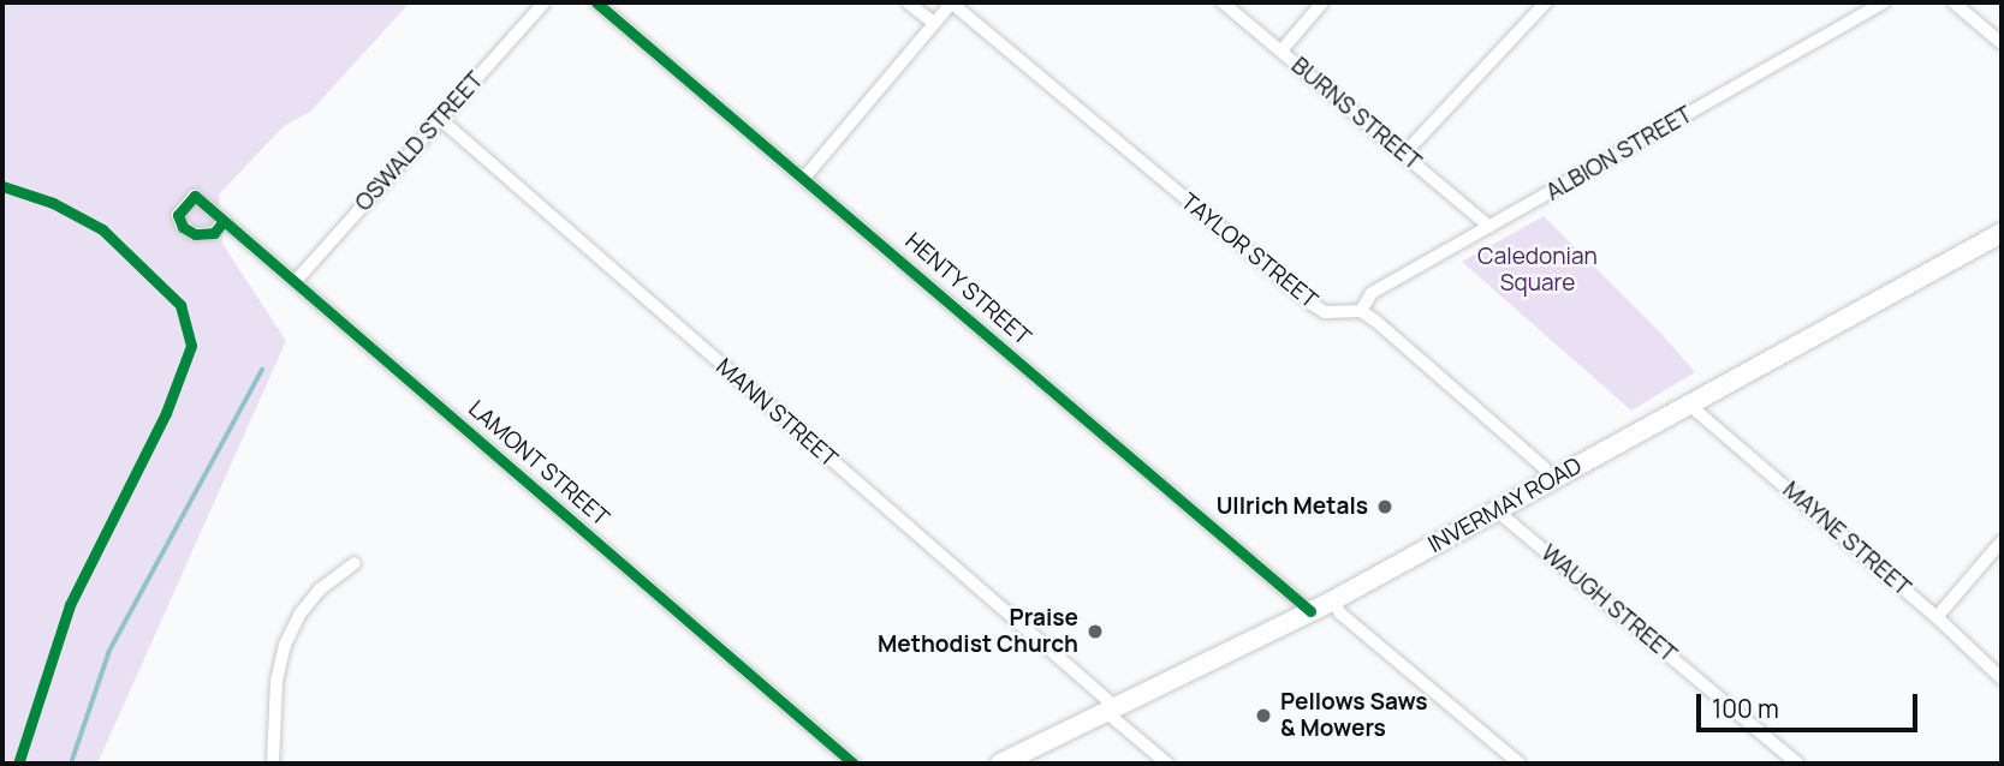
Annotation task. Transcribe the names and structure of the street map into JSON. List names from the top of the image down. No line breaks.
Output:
{"streets":{"main road":["INVERMAY ROAD"],"street":["BURNS STREET","OSWALD STREET","ALBION STREET","TAYLOR STREET","HENTY STREET","MANN STREET","LAMONT STREET","MAYNE STREET","WAUGH STREET"]},"crossings":[["BURNS STREET","ALBION STREET"],["OSWALD STREET","MANN STREET"],["OSWALD STREET","LAMONT STREET"],["ALBION STREET","TAYLOR STREET"],["HENTY STREET","INVERMAY ROAD"],["MANN STREET","INVERMAY ROAD"],["INVERMAY ROAD","MAYNE STREET"],["INVERMAY ROAD","WAUGH STREET"]],"parks":["Caledonian Square"],"places":["Ullrich Metals","Praise Methodist Church","Pellows Saws & Mowers"],"scale_bar":"100 m"}
